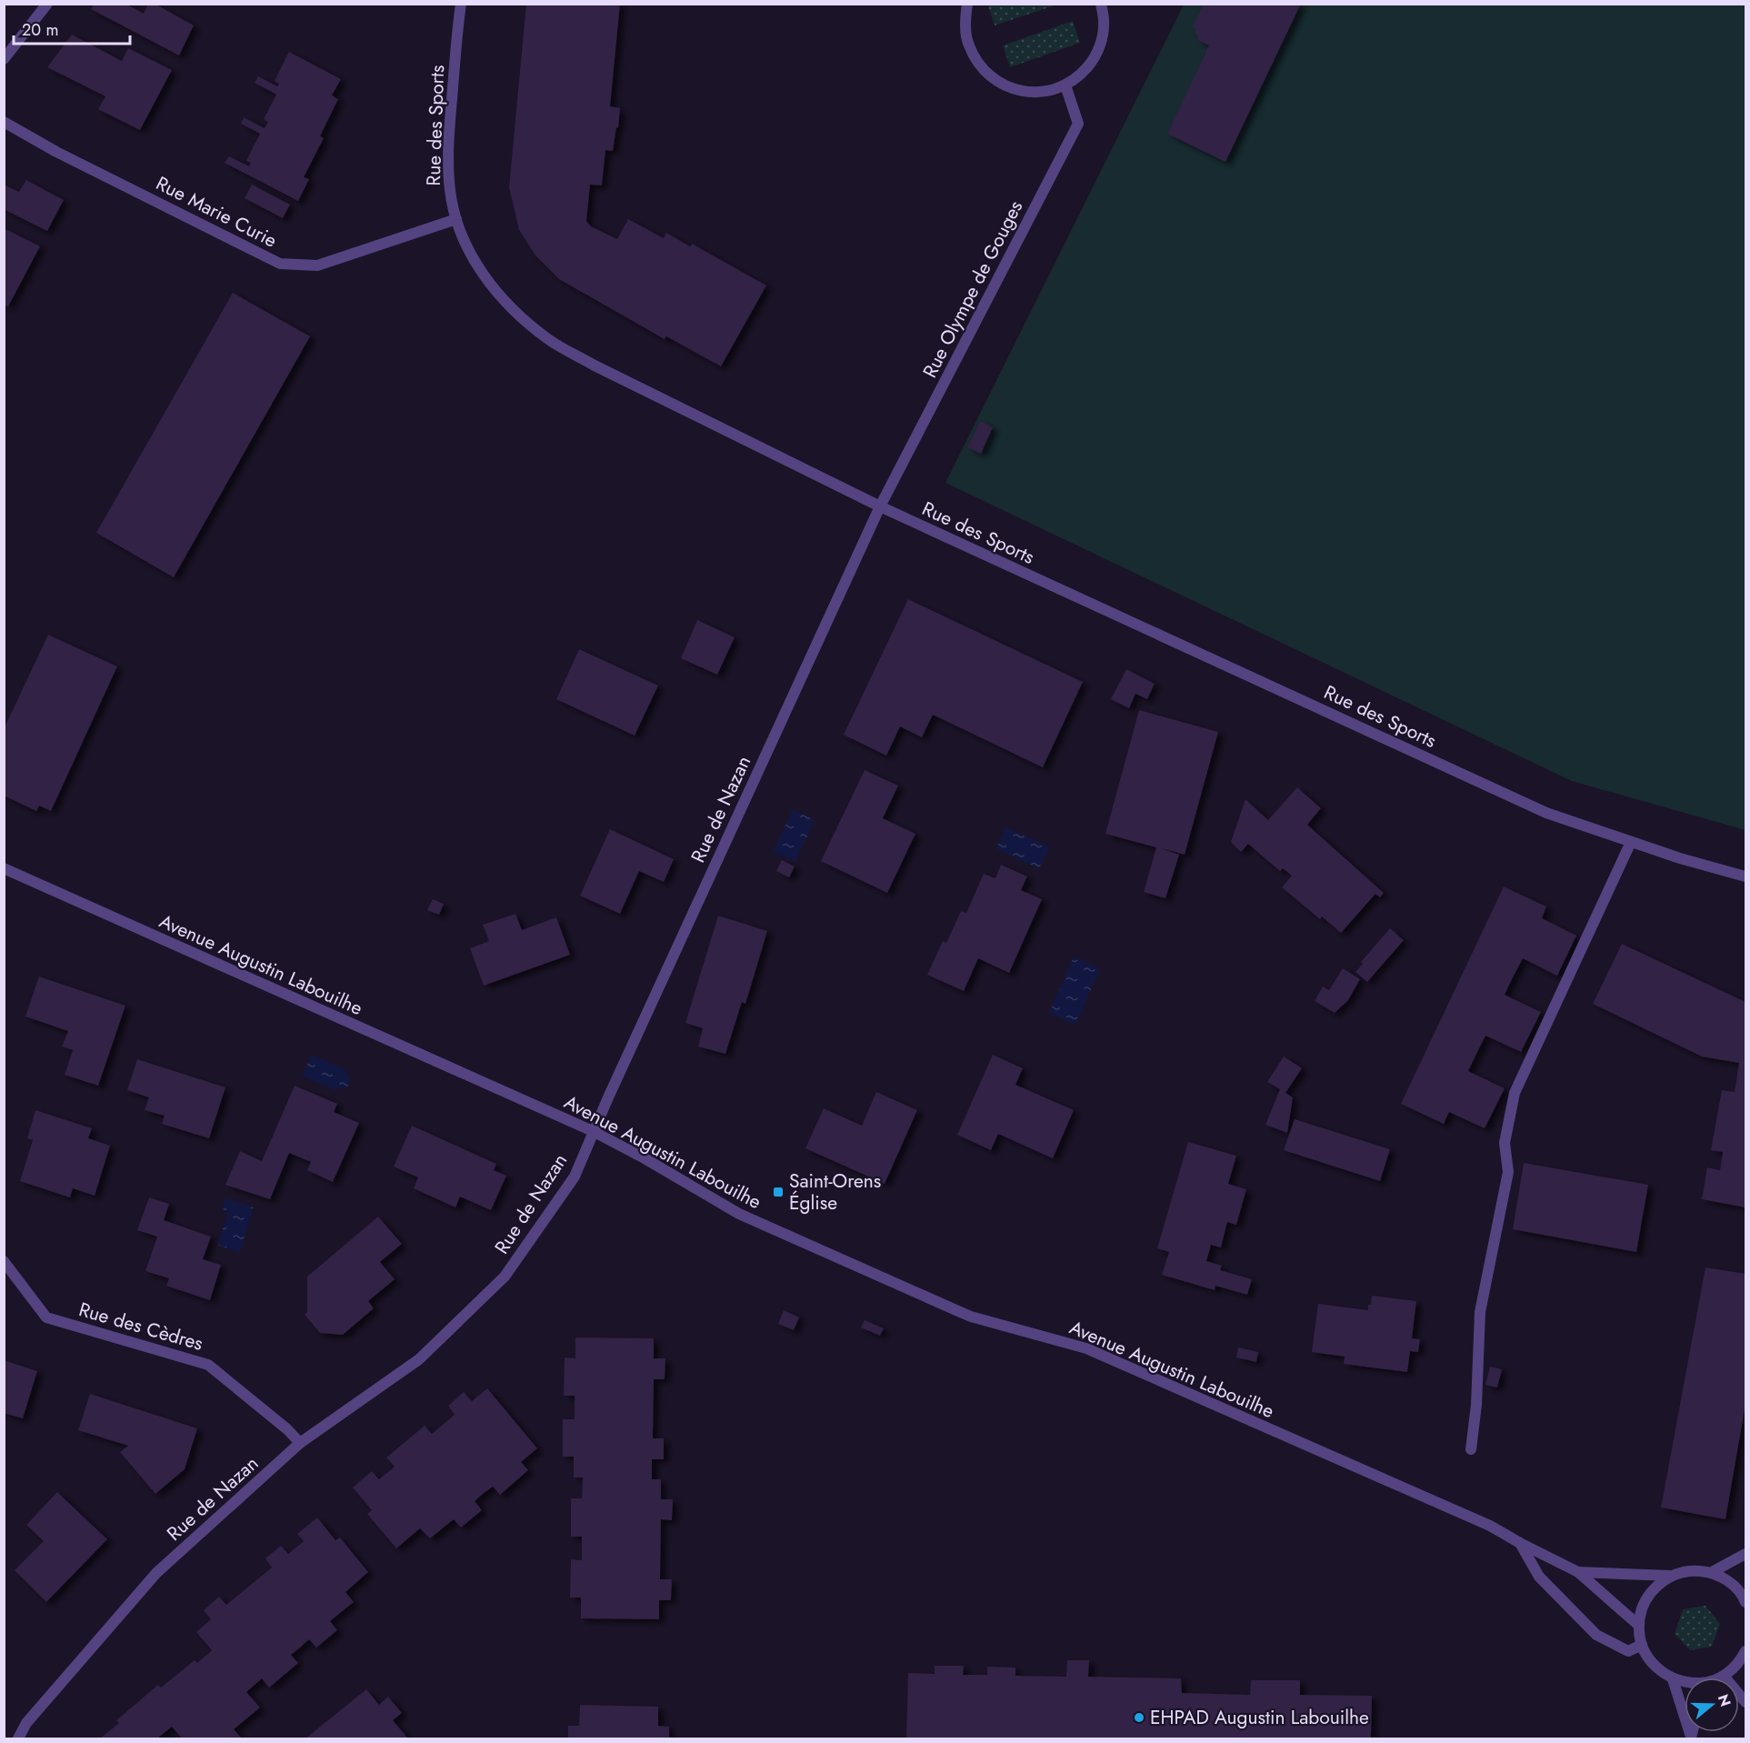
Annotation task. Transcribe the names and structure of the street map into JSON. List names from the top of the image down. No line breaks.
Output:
{"streets":{"street":["Rue des Sports","Rue Marie Curie","Rue Olympe de Gouges","Rue de Nazan","Avenue Augustin Labouilhe","Rue des Cèdres"]},"crossings":[["Rue des Sports","Rue Marie Curie"],["Rue des Sports","Rue Olympe de Gouges"],["Rue des Sports","Rue de Nazan"],["Rue Olympe de Gouges","Rue de Nazan"],["Rue de Nazan","Avenue Augustin Labouilhe"],["Rue de Nazan","Rue des Cèdres"]],"places":{"transit":["Saint-Orens Église"],"other":["EHPAD Augustin Labouilhe"]},"scale_bar":"20 m","north":"right"}
